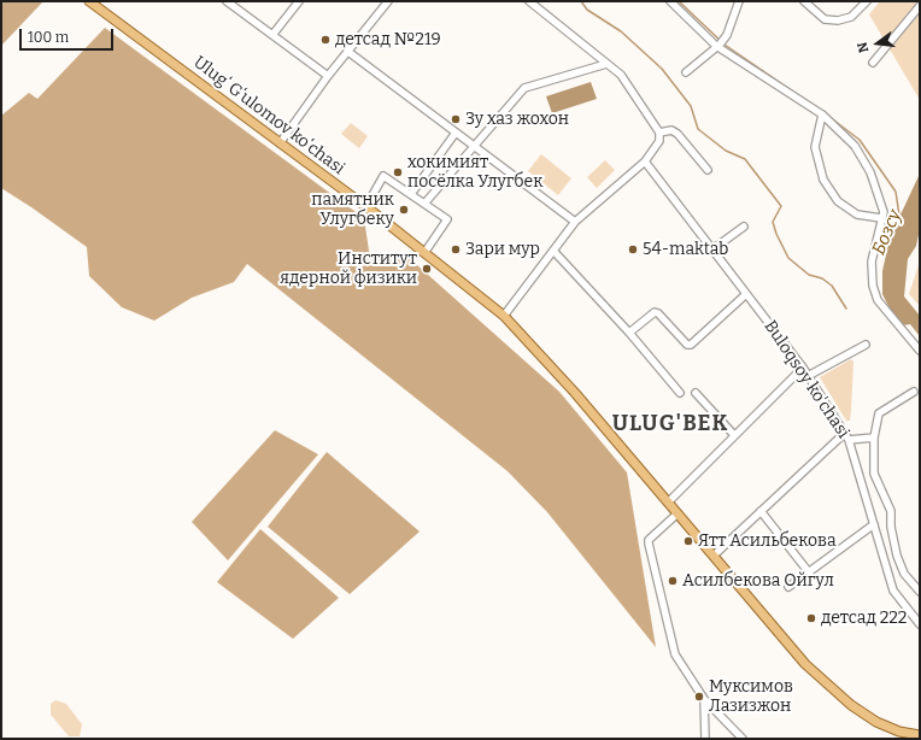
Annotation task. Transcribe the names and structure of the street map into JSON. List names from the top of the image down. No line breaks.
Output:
{"streets":{"main road":["Ulugʻ Gʻulomov koʻchasi"],"street":["Buloqsoy ko'chasi"]},"districts":["ULUG'BEK"],"water":["Бозсу"],"places":["детсад №219","Зу хаз жохон","хокимият посёлка Улугбек","памятник Улугбеку","Зари мур","54-maktab","Институт ядерной физики","Ятт Асильбекова","Асилбекова Ойгул","детсад 222","Муксимов Лазизжон"],"scale_bar":"100 m","north":"left"}
